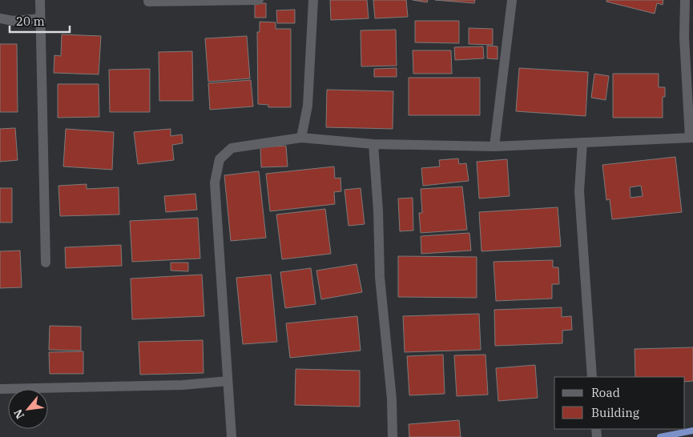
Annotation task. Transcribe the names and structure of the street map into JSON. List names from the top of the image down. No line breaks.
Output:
{"legend":["Road","Building"],"scale_bar":"20 m","north":"bottom left"}
